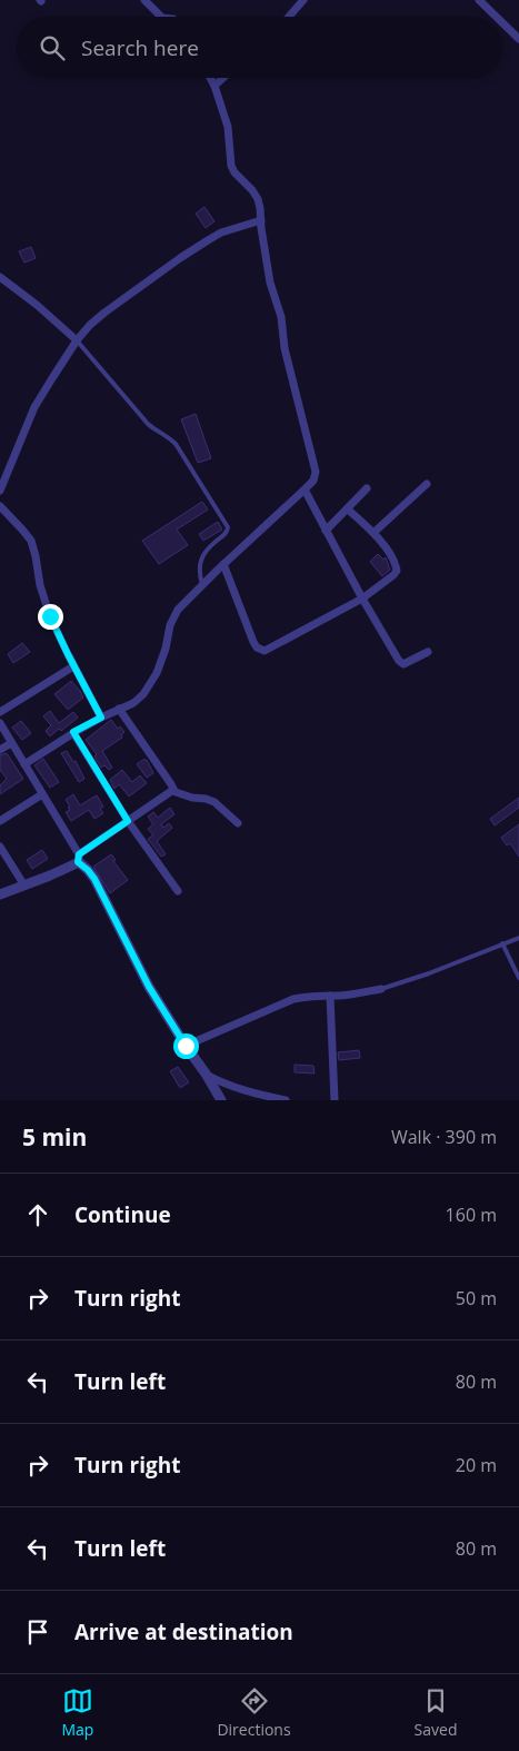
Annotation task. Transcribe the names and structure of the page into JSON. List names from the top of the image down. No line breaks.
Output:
{"page":{"search":"Search here","heading":["5 min","Walk · 390 m"],"list":[["Continue","160 m"],["Turn right","50 m"],["Turn left","80 m"],["Turn right","20 m"],["Turn left","80 m"],"Arrive at destination"],"nav":["Map","Directions","Saved"]}}
